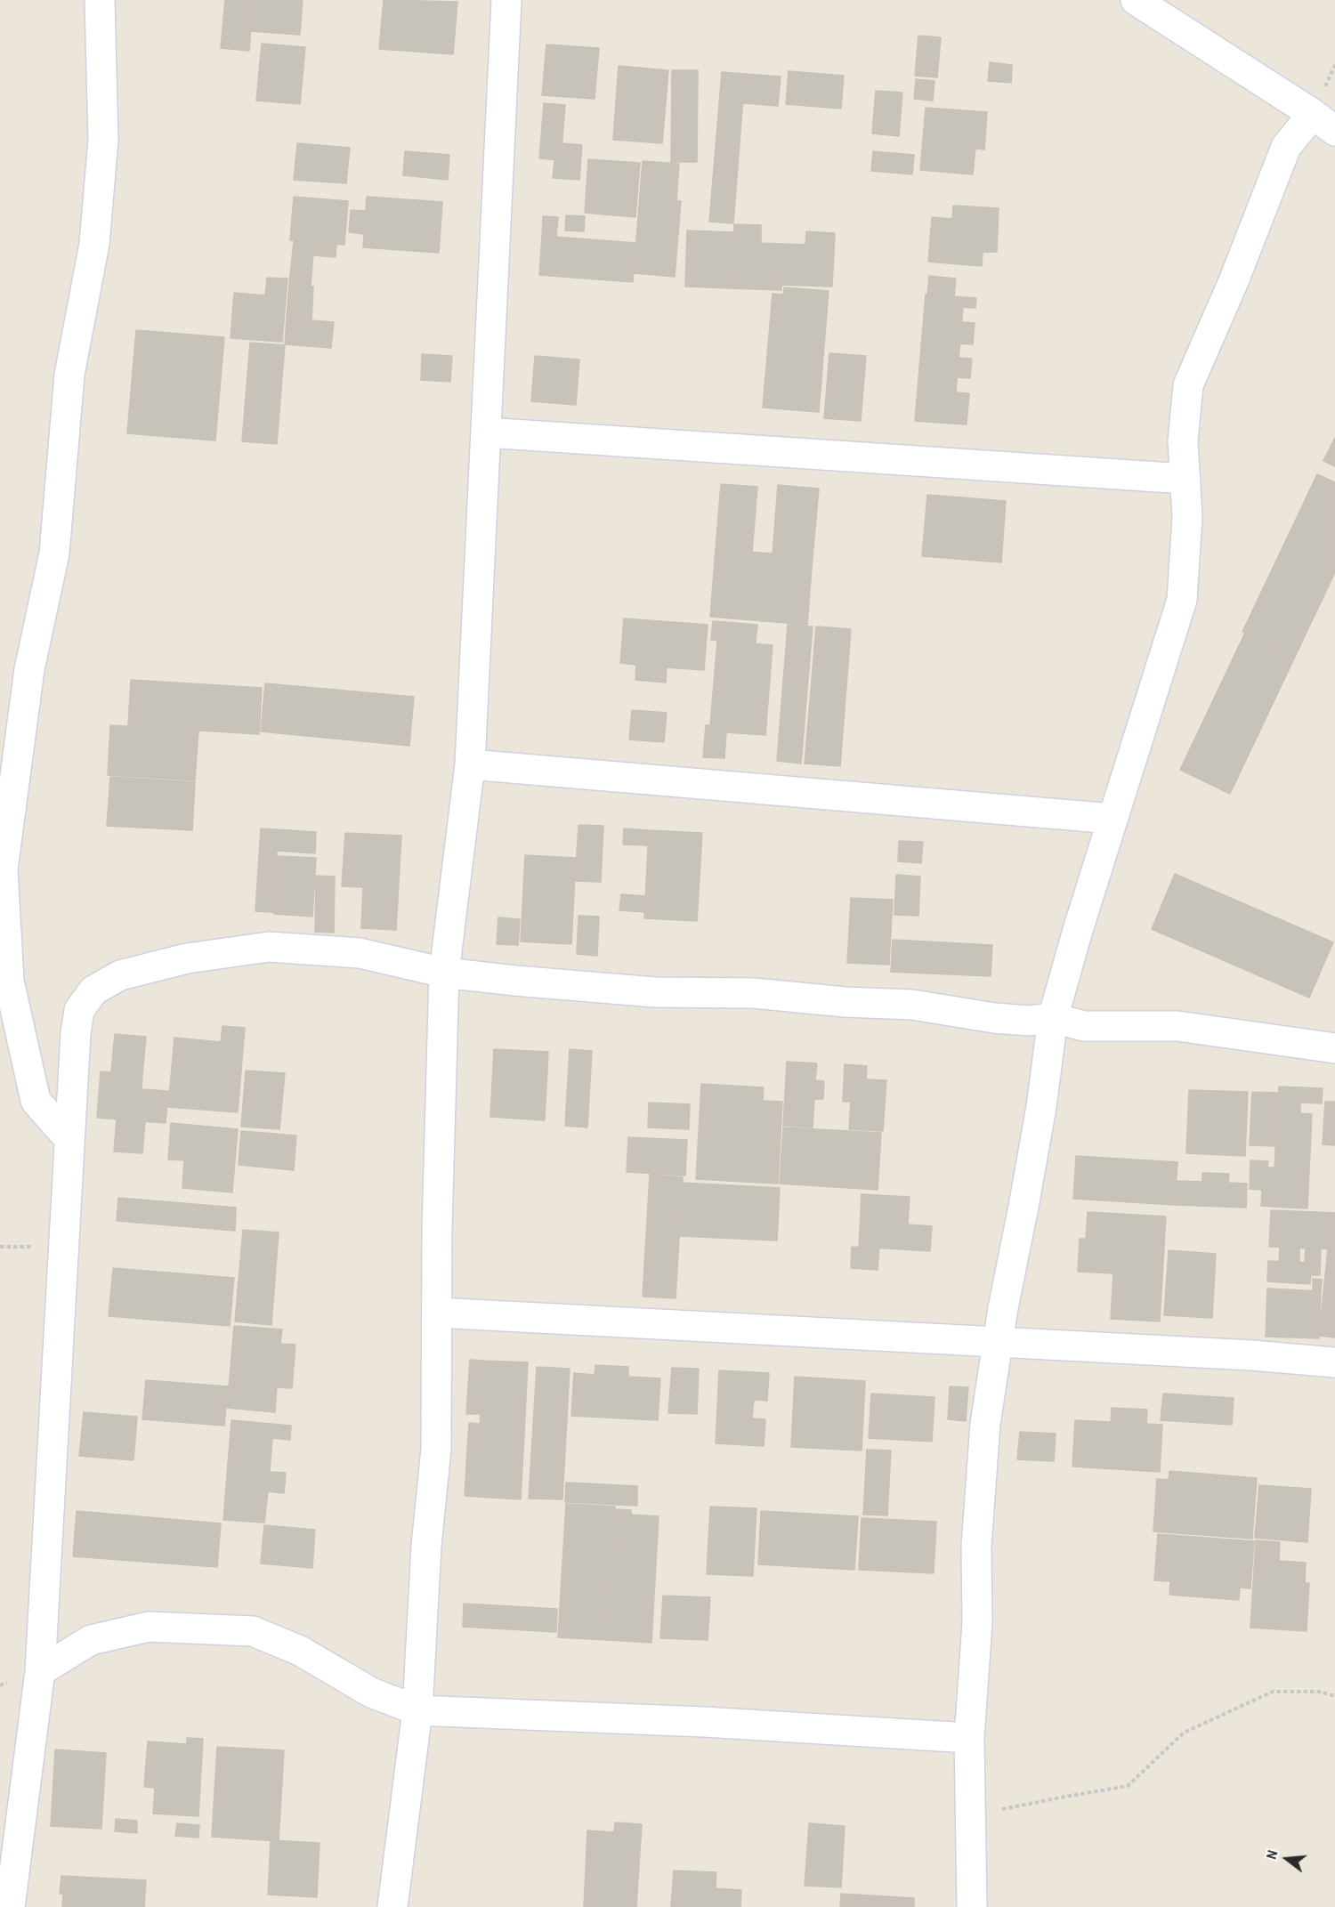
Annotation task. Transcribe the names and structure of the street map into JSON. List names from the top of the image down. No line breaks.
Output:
{"north":"left"}
